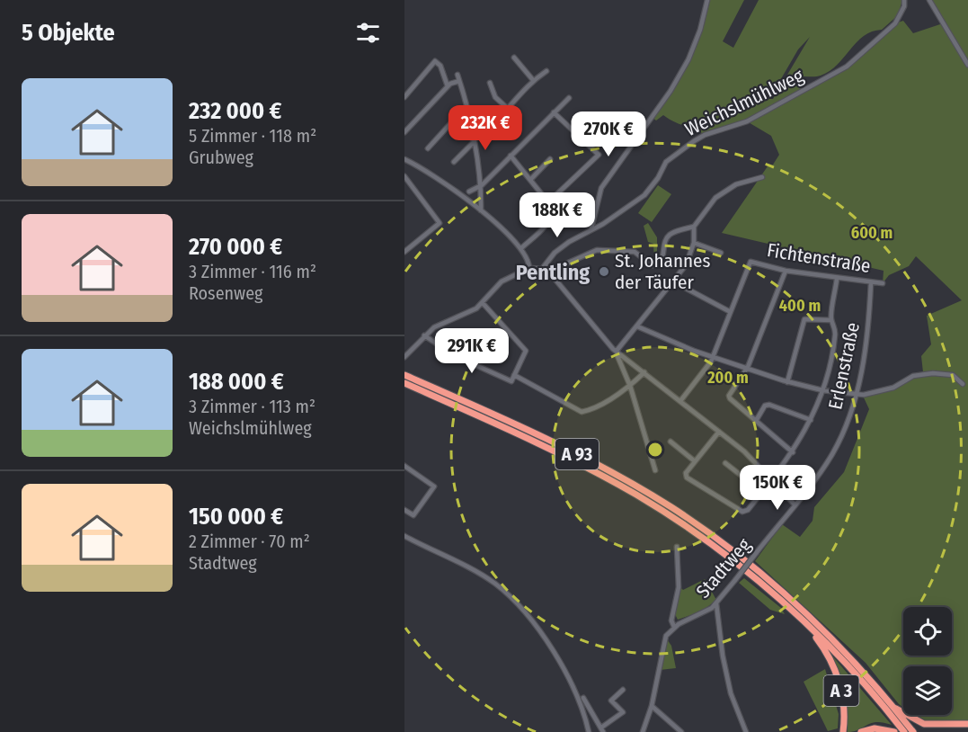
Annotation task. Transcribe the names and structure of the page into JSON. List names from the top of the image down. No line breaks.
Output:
{"streets":{"highway":["A 93","A 3"],"street":["Weichslmühlweg","Fichtenstraße","Erlenstraße","Stadtweg"]},"crossings":[["Fichtenstraße","Erlenstraße"],["Erlenstraße","Stadtweg"],["A 93","A 3"]],"districts":["Pentling"],"places":["St. Johannes der Täufer"],"page":{"heading":"5 Objekte","list":[{"name":"232 000 €","note":"5 Zimmer · 118 m² · Grubweg"},{"name":"270 000 €","note":"3 Zimmer · 116 m² · Rosenweg"},{"name":"188 000 €","note":"3 Zimmer · 113 m² · Weichslmühlweg"},{"name":"150 000 €","note":"2 Zimmer · 70 m² · Stadtweg"}],"price":["232K €","270K €","188K €","291K €","150K €"]},"rings":["600 m","400 m","200 m"]}
